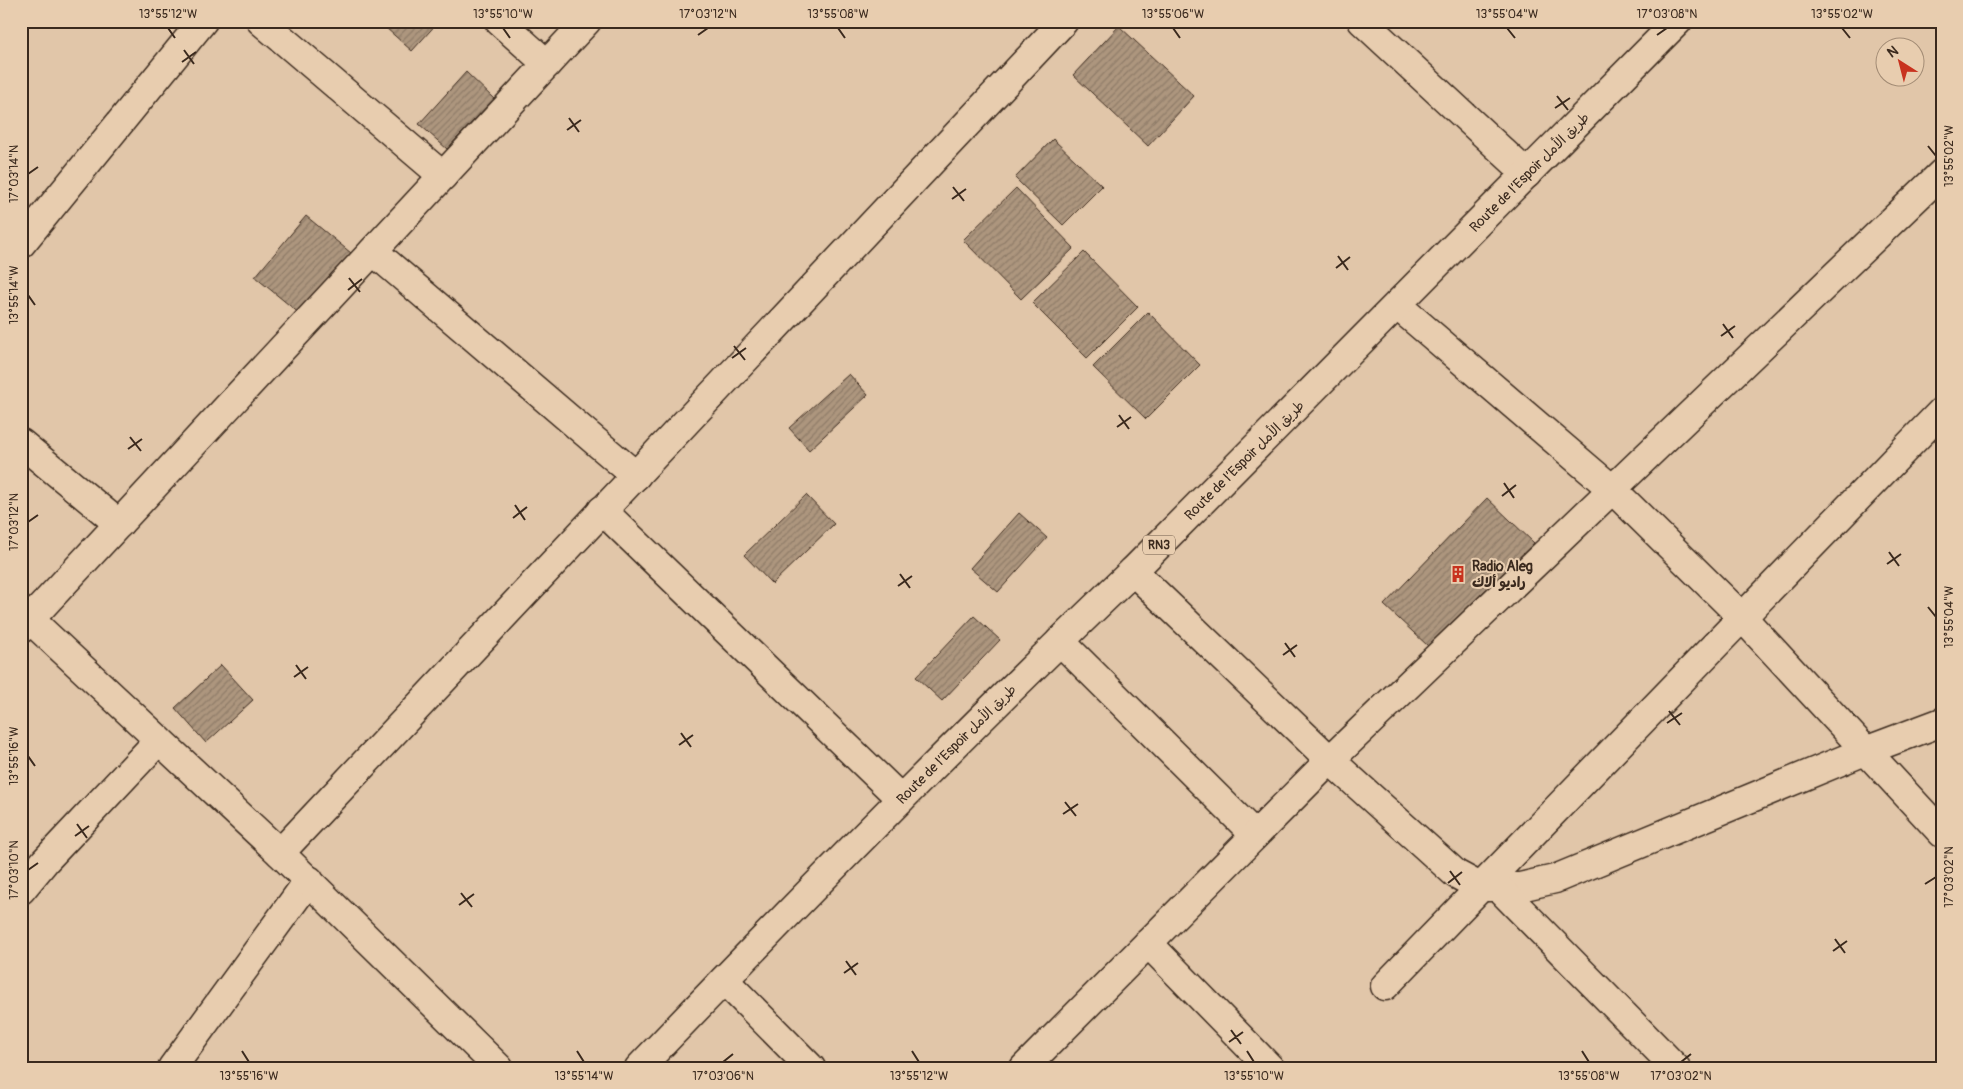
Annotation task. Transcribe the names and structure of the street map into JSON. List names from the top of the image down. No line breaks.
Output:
{"streets":{"main road":["Route de l’Espoir طريق الأمل","RN3"]},"places":{"building":["Radio Aleg راديو ألاك"]},"north":"top left","coordinates":["13°55'12\"W","13°55'10\"W","17°03'12\"N","13°55'08\"W","13°55'06\"W","13°55'04\"W","17°03'08\"N","13°55'02\"W","17°03'14\"N","13°55'14\"W","13°55'16\"W","17°03'10\"N","17°03'02\"N","17°03'06\"N"]}
